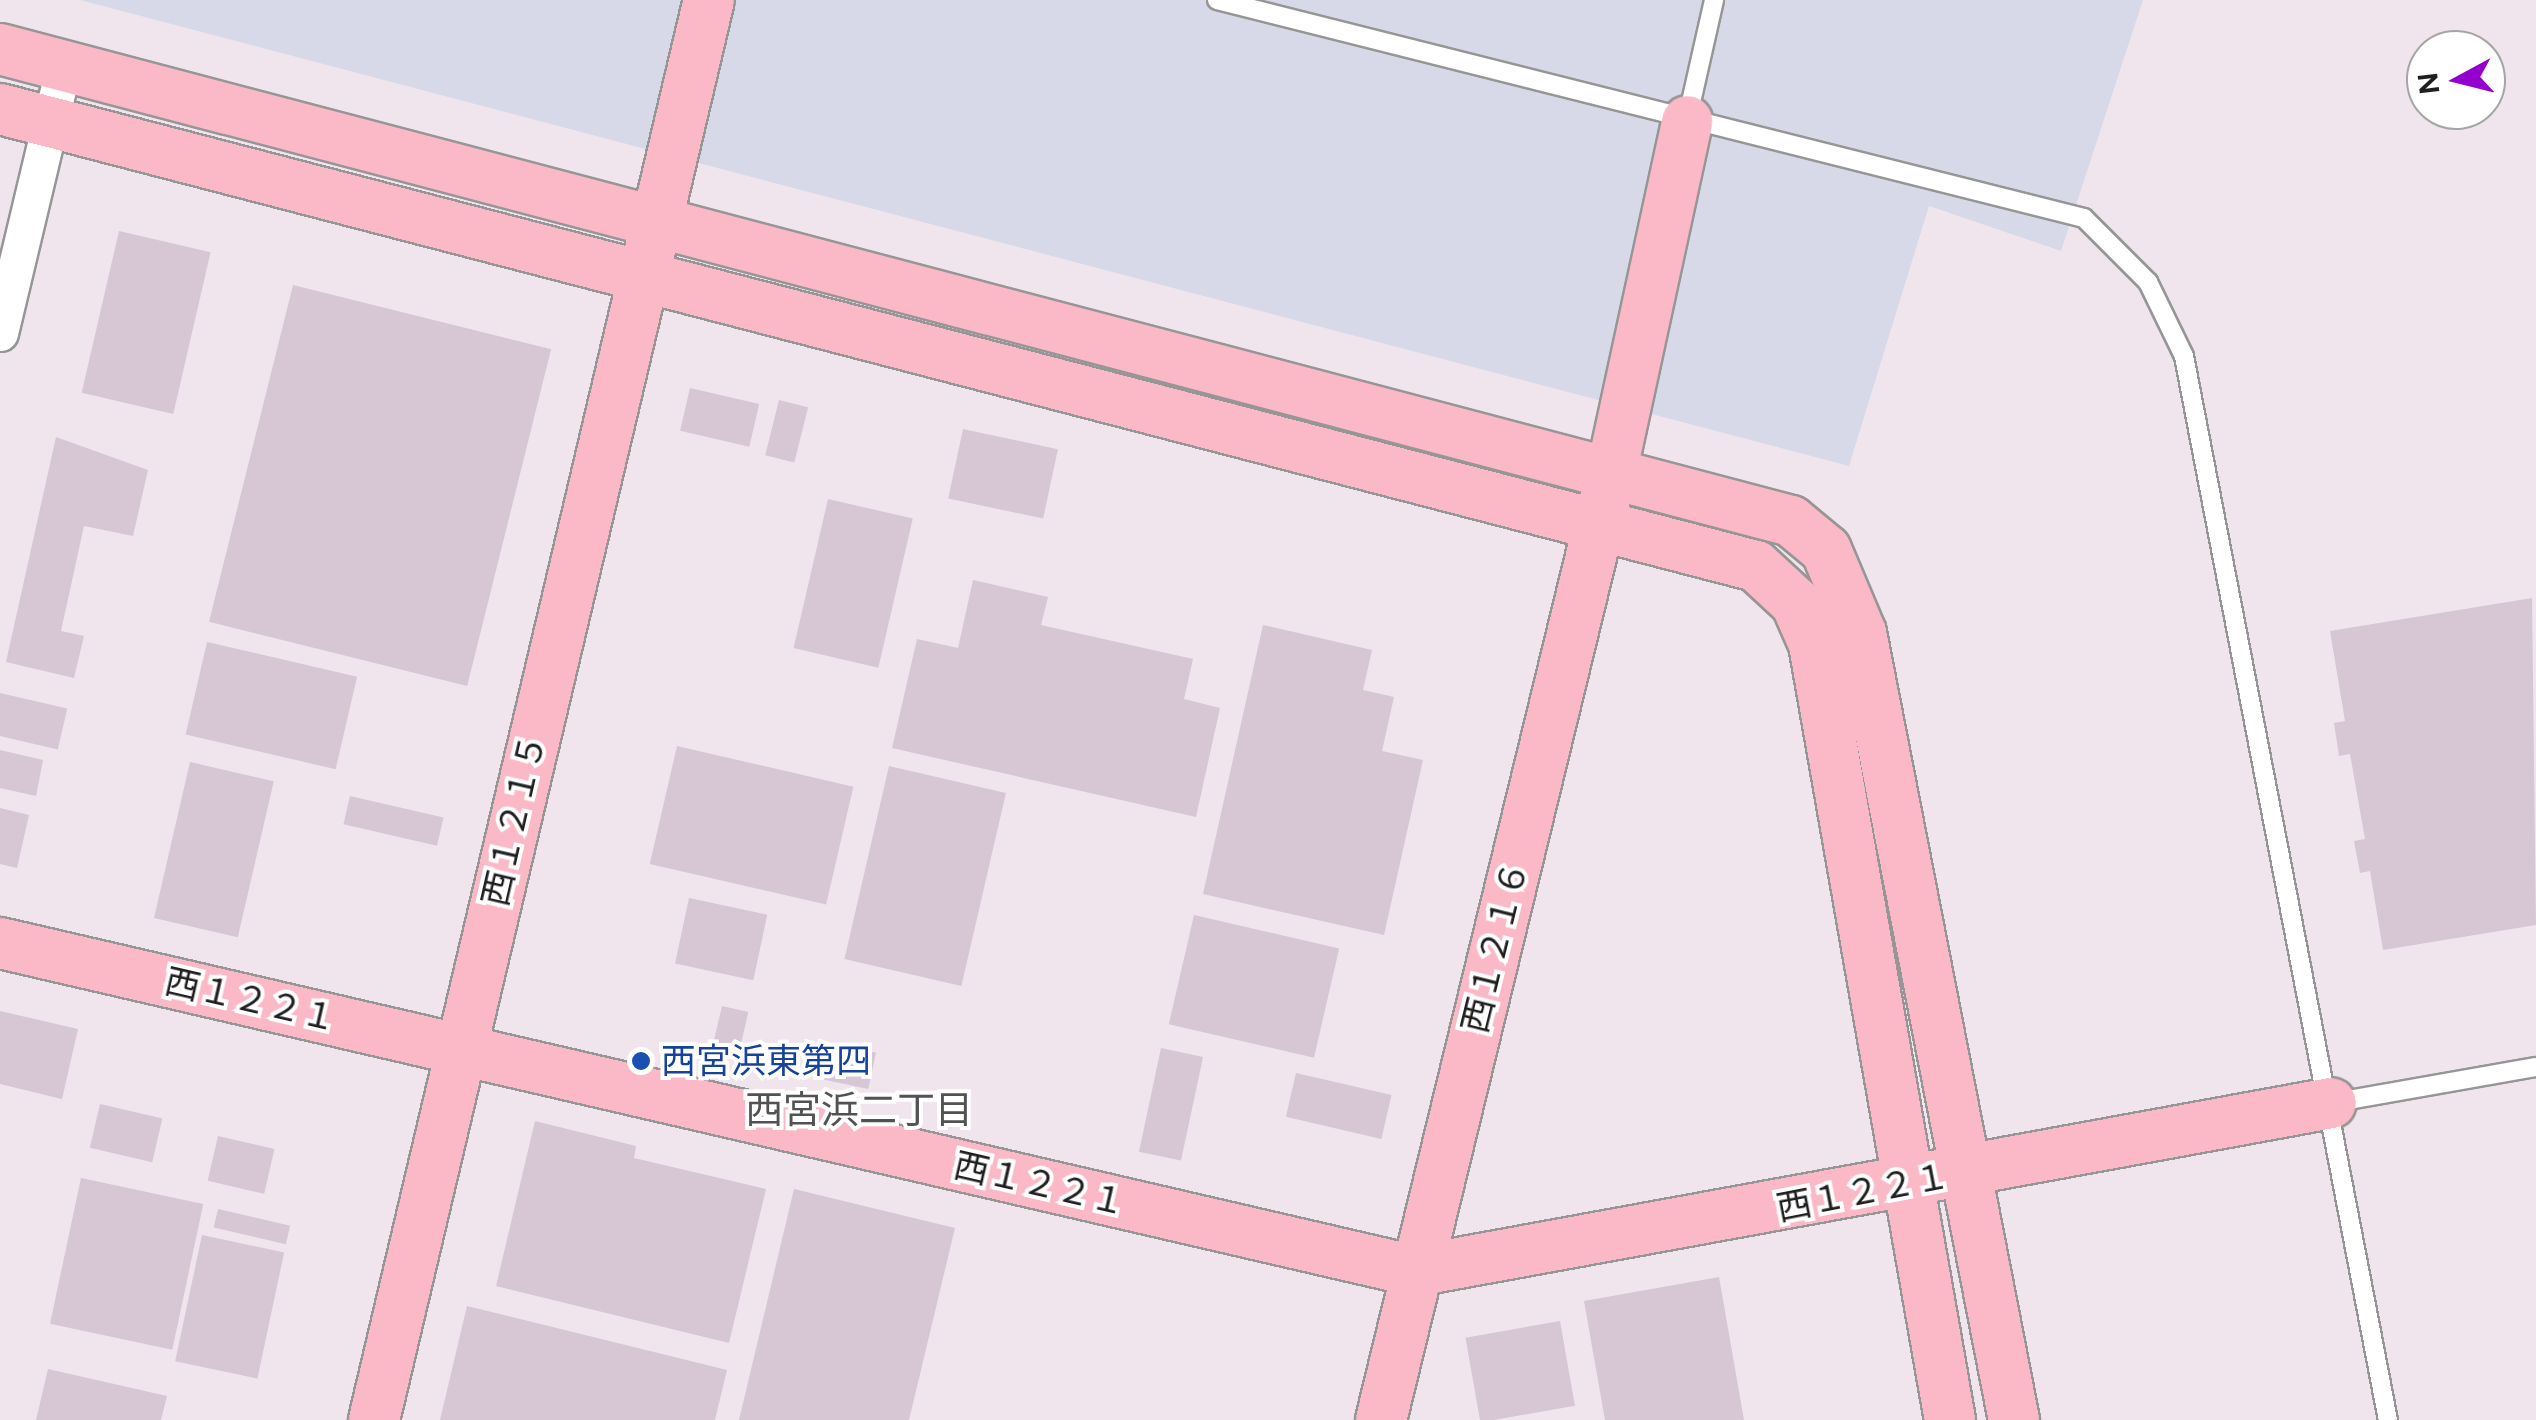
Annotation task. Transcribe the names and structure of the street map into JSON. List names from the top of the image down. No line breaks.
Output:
{"streets":{"street":["西１２１５","西１２１６","西１２２１"]},"crossings":[["西１２１５","西１２２１"],["西１２１６","西１２２１"]],"districts":["西宮浜二丁目"],"places":["西宮浜東第四"],"north":"left"}
